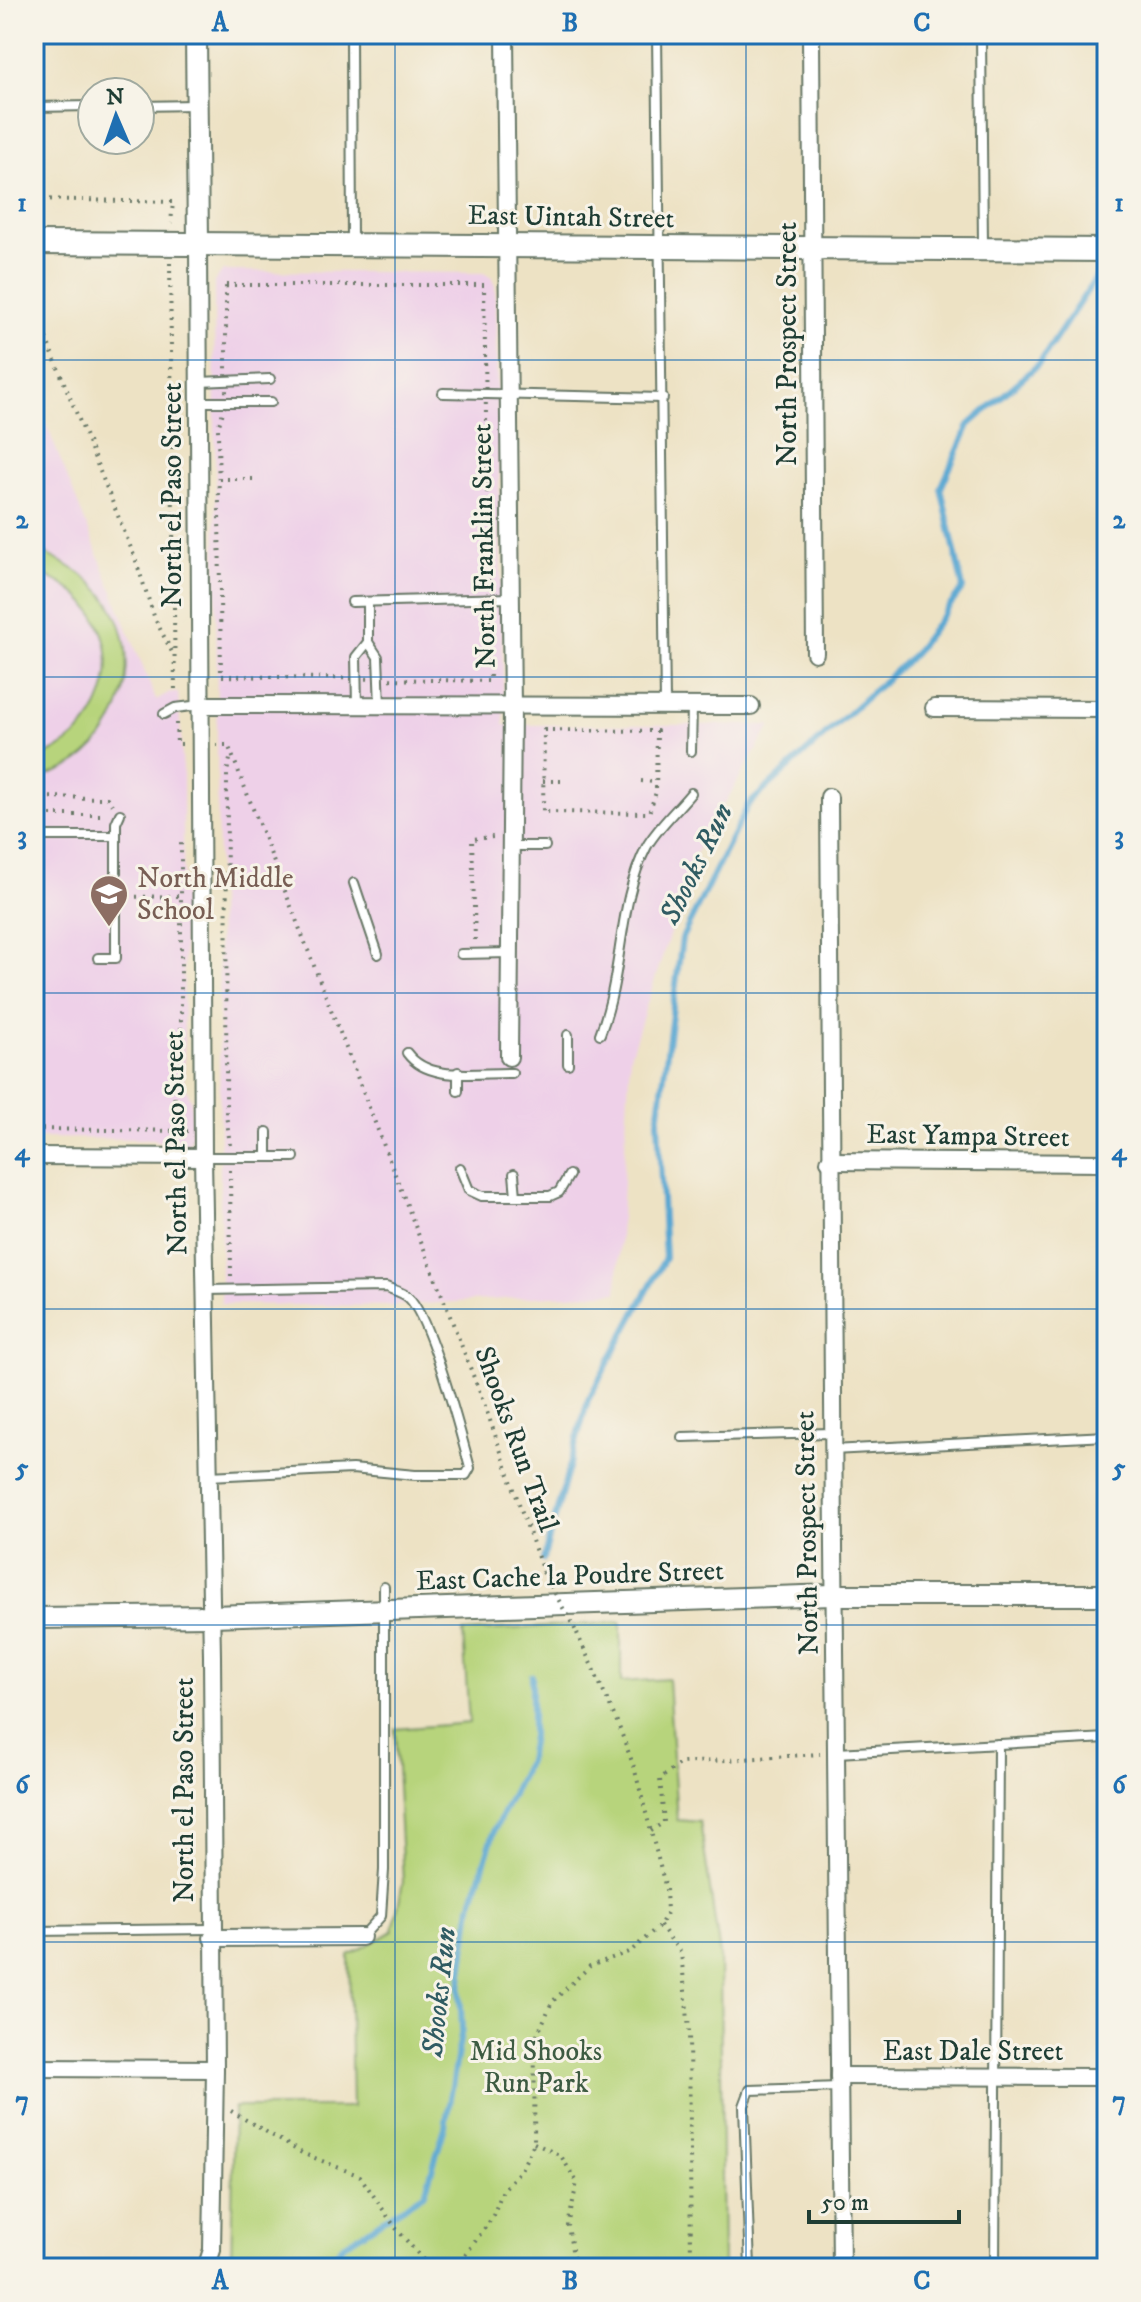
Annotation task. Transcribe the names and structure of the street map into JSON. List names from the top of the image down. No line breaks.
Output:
{"streets":{"main road":["East Uintah Street"],"street":["North Prospect Street","North el Paso Street","North Franklin Street","East Yampa Street","East Cache la Poudre Street","East Dale Street"],"path":["Shooks Run Trail"]},"crossings":[["East Uintah Street","North Prospect Street"],["East Uintah Street","North el Paso Street"],["East Uintah Street","North Franklin Street"],["North Prospect Street","East Yampa Street"],["North Prospect Street","East Cache la Poudre Street"],["North Prospect Street","East Dale Street"],["North el Paso Street","East Cache la Poudre Street"]],"water":["Shooks Run"],"parks":["Mid Shooks Run Park"],"places":{"school or university":["North Middle School"]},"scale_bar":"50 m","north":"top","grid":{"columns":["A","B","C"],"rows":["1","2","3","4","5","6","7"]}}
